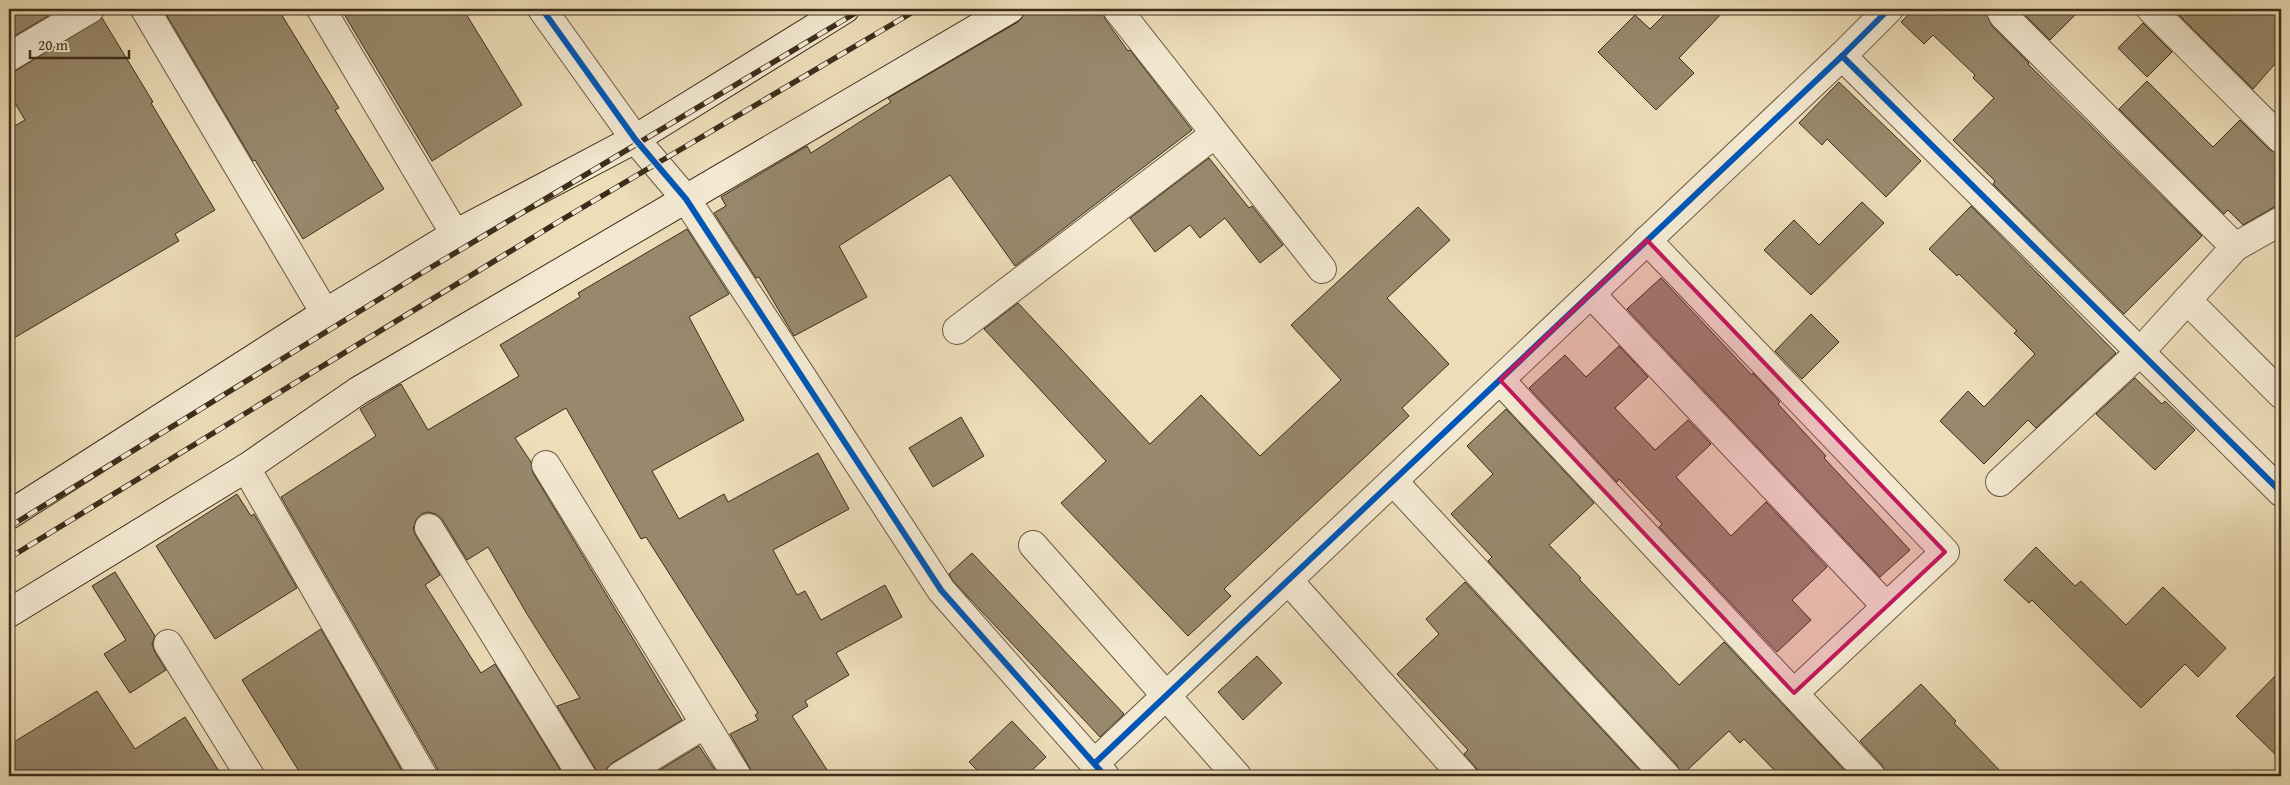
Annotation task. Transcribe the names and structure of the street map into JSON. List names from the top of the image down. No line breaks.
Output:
{"scale_bar":"20 m"}
